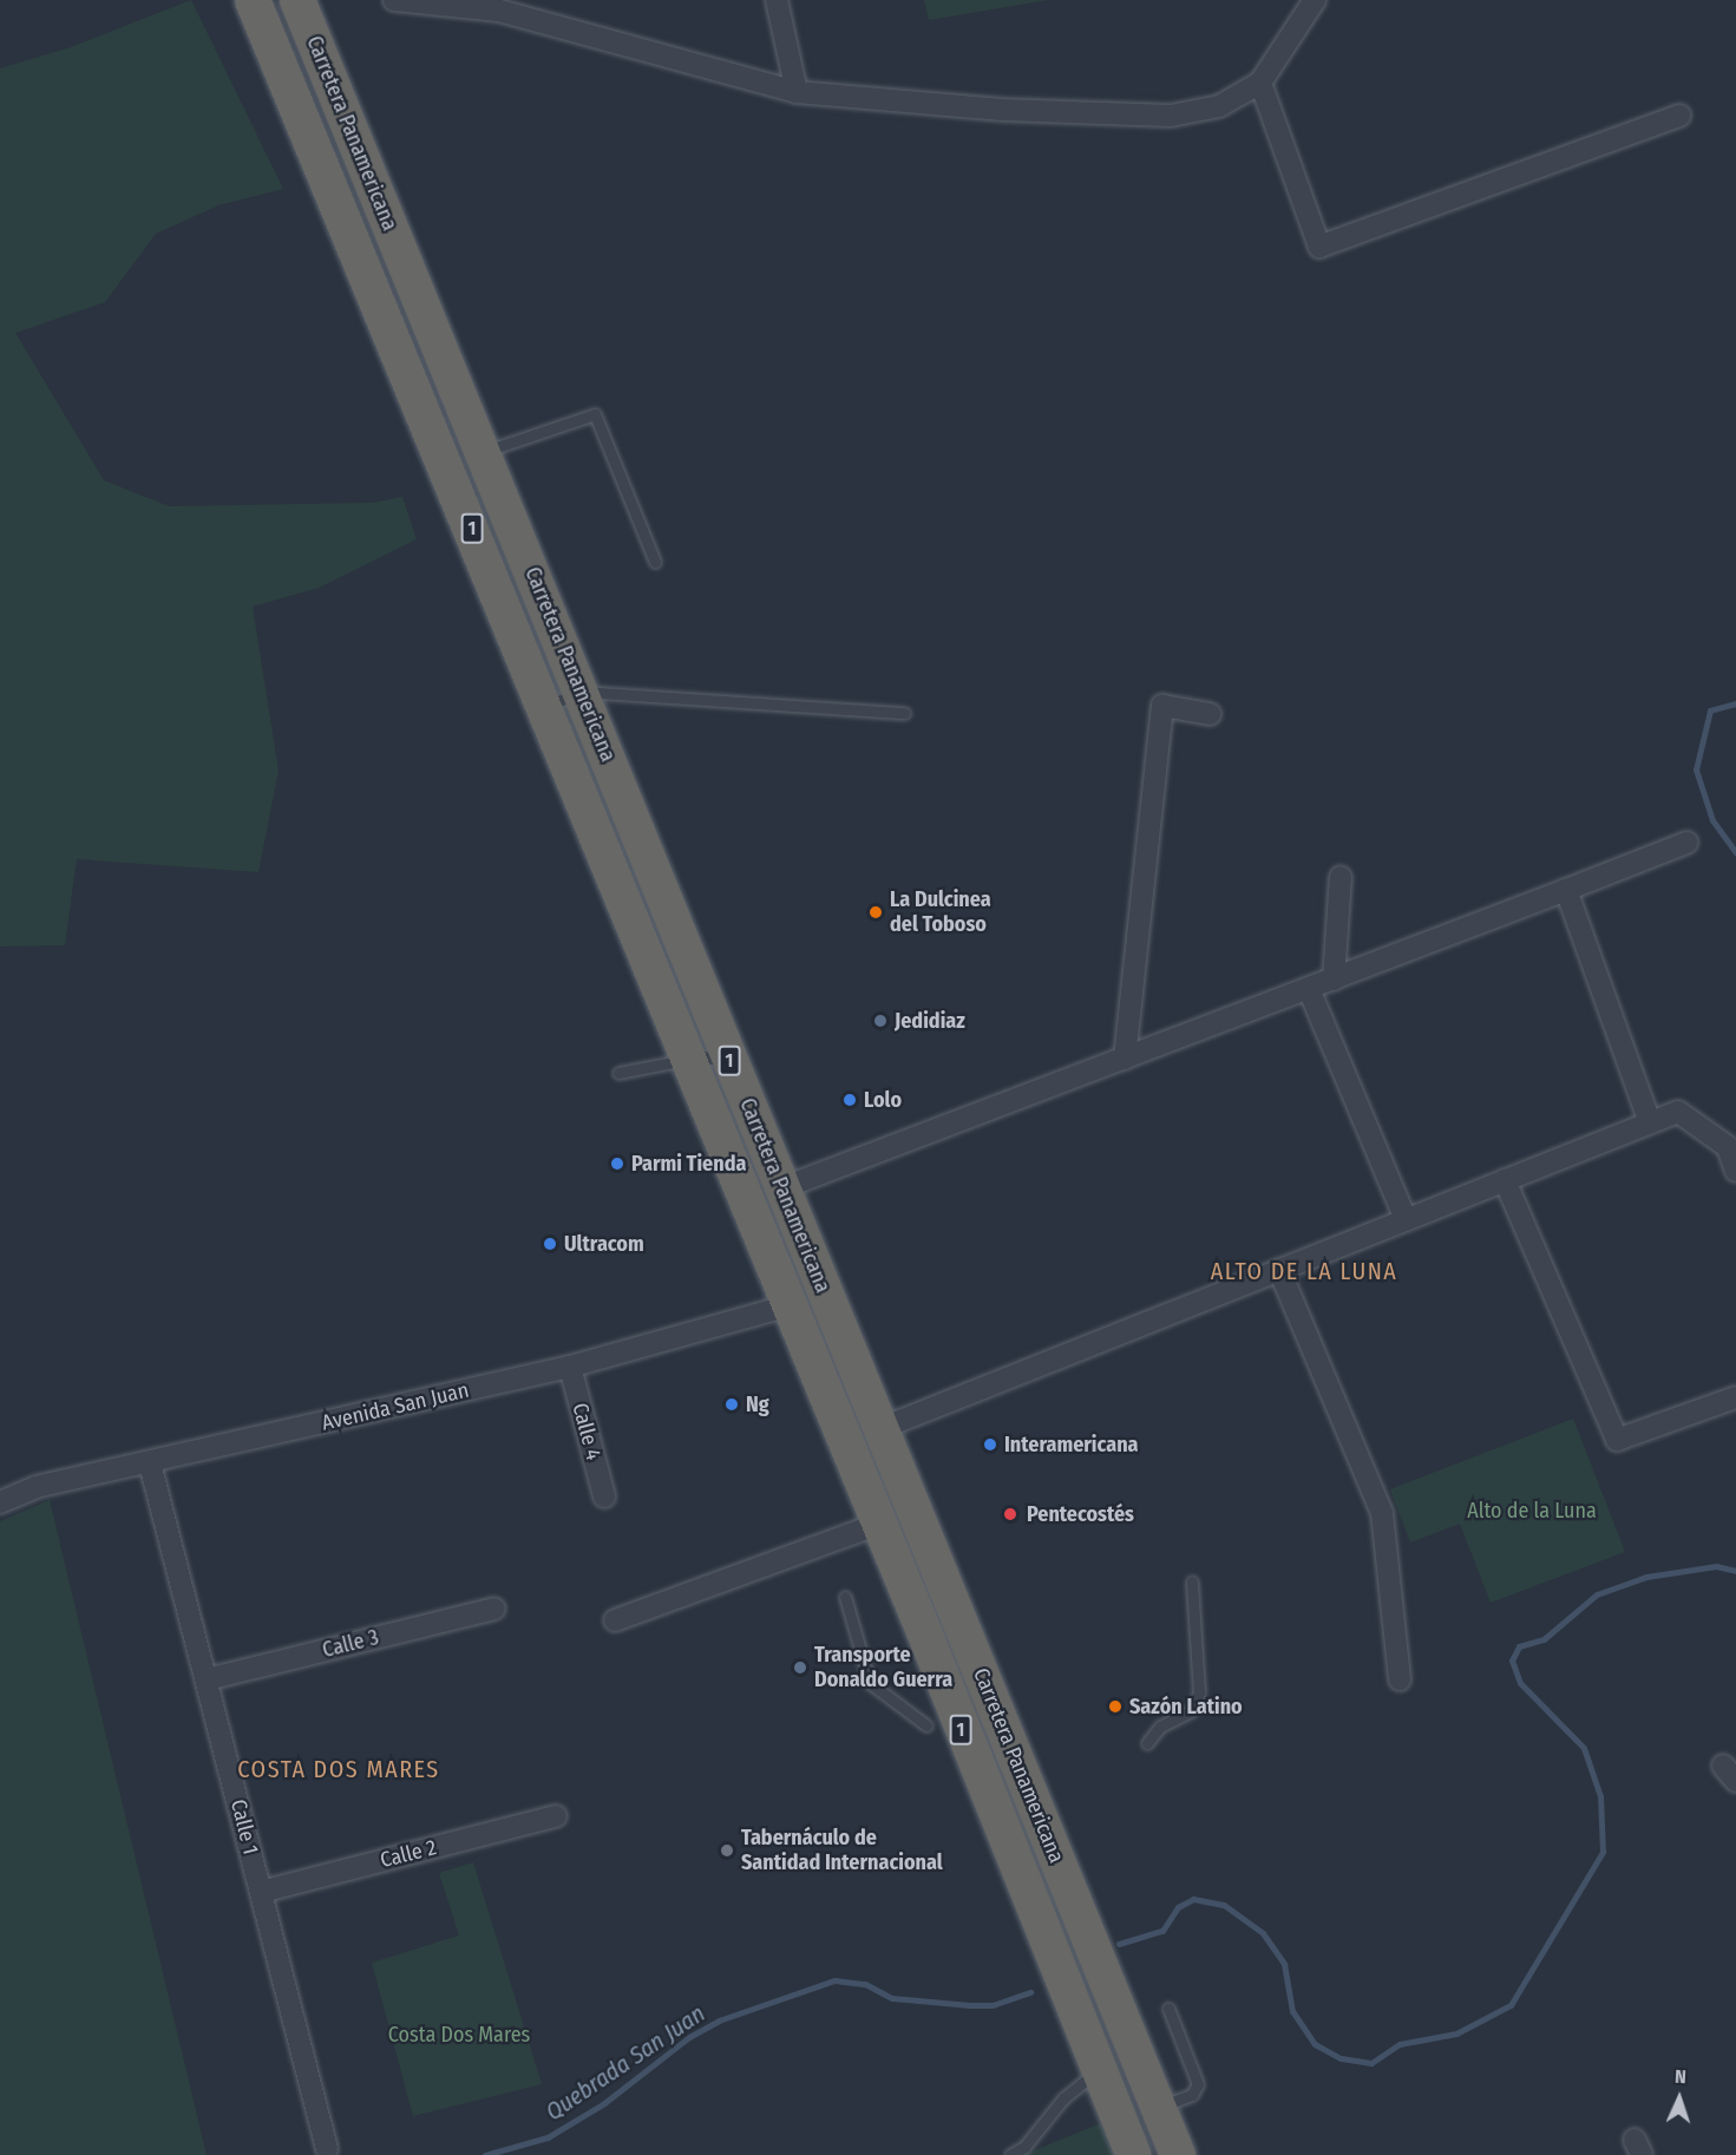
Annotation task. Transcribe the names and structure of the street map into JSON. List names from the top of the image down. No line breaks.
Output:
{"streets":{"highway":["Carretera Panamericana","1"],"street":["Avenida San Juan","Calle 4","Calle 3","Calle 1","Calle 2"]},"crossings":[["Carretera Panamericana","Avenida San Juan"],["Avenida San Juan","Calle 4"],["Avenida San Juan","Calle 1"],["Calle 3","Calle 1"],["Calle 1","Calle 2"]],"districts":["ALTO DE LA LUNA","COSTA DOS MARES"],"water":["Quebrada San Juan"],"parks":["Alto de la Luna","Costa Dos Mares"],"places":["La Dulcinea del Toboso","Jedidiaz","Lolo","Parmi Tienda","Ultracom","Ng","Interamericana","Pentecostés","Transporte Donaldo Guerra","Sazón Latino","Tabernáculo de Santidad Internacional"],"north":"top"}
